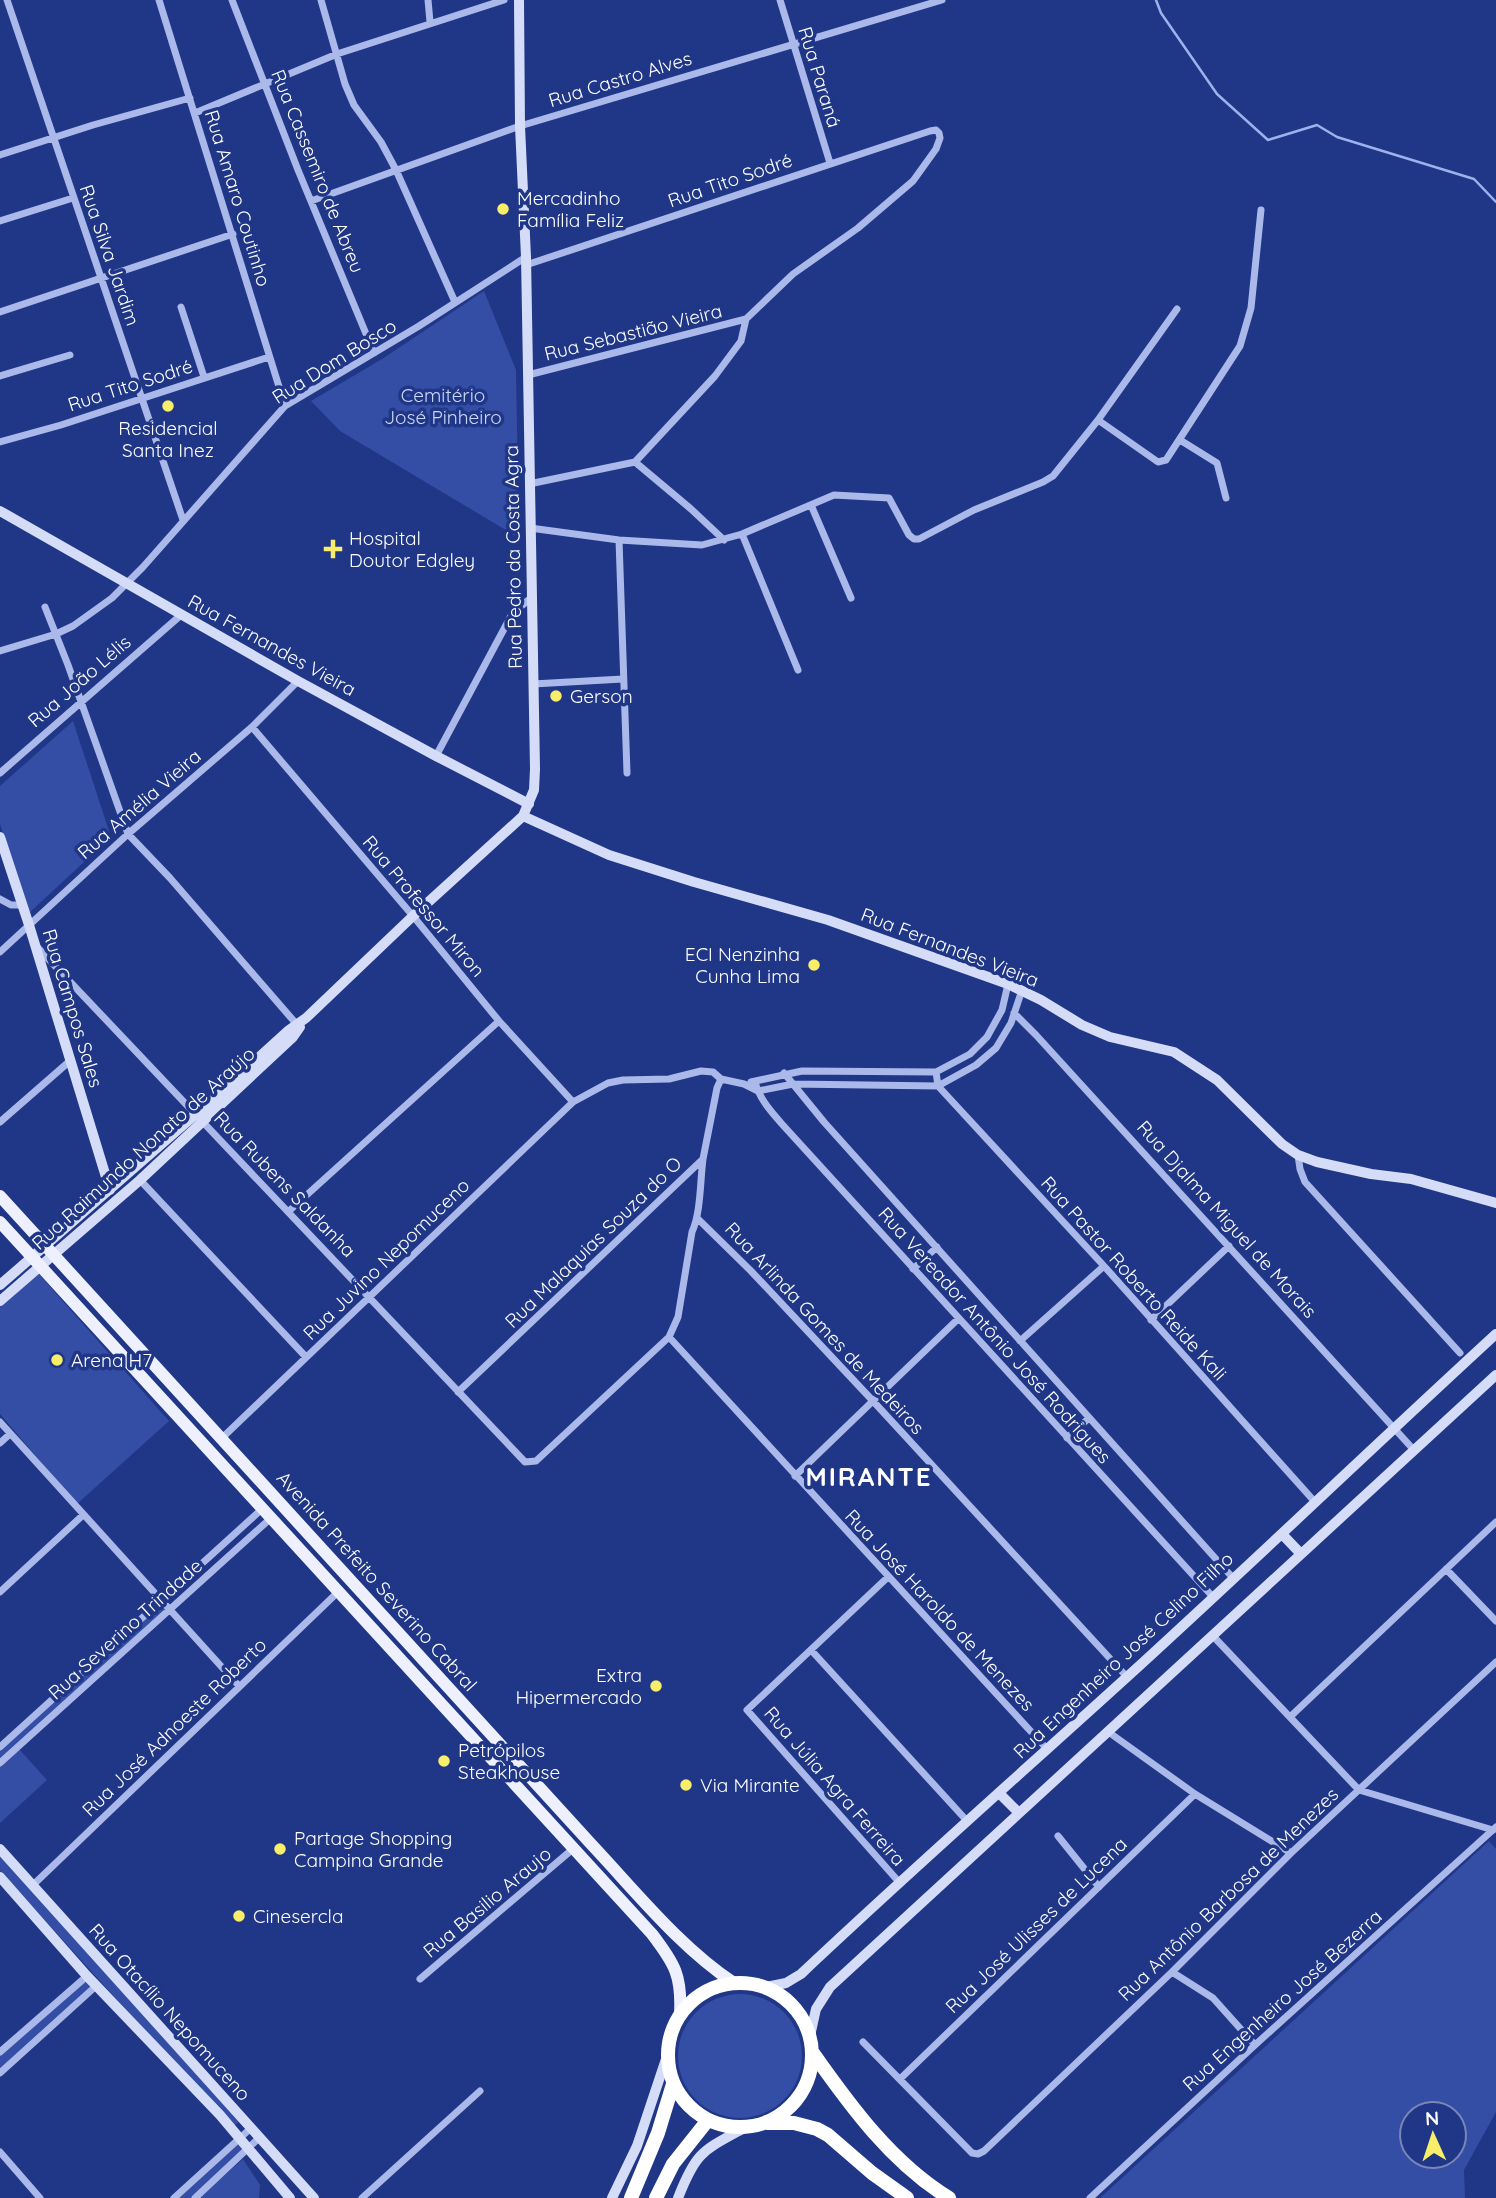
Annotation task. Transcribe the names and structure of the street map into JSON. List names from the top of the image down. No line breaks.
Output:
{"streets":{"main road":["Avenida Prefeito Severino Cabral"],"street":["Rua Paraná","Rua Castro Alves","Rua Cassemiro de Abreu","Rua Tito Sodré","Rua Amaro Coutinho","Rua Silva Jardim","Rua Sebastião Vieira","Rua Dom Bosco","Rua Pedro da Costa Agra","Rua Fernandes Vieira","Rua João Lélis","Rua Amélia Vieira","Rua Professor Miron","Rua Campos Sales","Rua Raimundo Nonato de Araújo","Rua Rubens Saldanha","Rua Djalma Miguel de Morais","Rua Malaquias Souza do O","Rua Juvino Nepomuceno","Rua Pastor Roberto Reide Kali","Rua Arlinda Gomes de Medeiros","Rua Vereador Antônio José Rodrigues","Rua José Haroldo de Menezes","Rua Severino Trindade","Rua Engenheiro José Celino Filho","Rua José Adnoeste Roberto","Rua Júlia Agra Ferreira","Rua Antônio Barbosa de Menezes","Rua Basilio Araujo","Rua José Ulisses de Lucena","Rua Engenheiro José Bezerra","Rua Otacílio Nepomuceno"]},"crossings":[["Rua Paraná","Rua Castro Alves"],["Rua Paraná","Rua Tito Sodré"],["Rua Castro Alves","Rua Cassemiro de Abreu"],["Rua Castro Alves","Rua Pedro da Costa Agra"],["Rua Cassemiro de Abreu","Rua Dom Bosco"],["Rua Tito Sodré","Rua Amaro Coutinho"],["Rua Tito Sodré","Rua Silva Jardim"],["Rua Tito Sodré","Rua Sebastião Vieira"],["Rua Tito Sodré","Rua Dom Bosco"],["Rua Tito Sodré","Rua Pedro da Costa Agra"],["Rua Amaro Coutinho","Rua Dom Bosco"],["Rua Silva Jardim","Rua Dom Bosco"],["Rua Sebastião Vieira","Rua Pedro da Costa Agra"],["Rua Dom Bosco","Rua Pedro da Costa Agra"],["Rua Dom Bosco","Rua Fernandes Vieira"],["Rua Pedro da Costa Agra","Rua Fernandes Vieira"],["Rua Pedro da Costa Agra","Rua Raimundo Nonato de Araújo"],["Rua Fernandes Vieira","Rua João Lélis"],["Rua Fernandes Vieira","Rua Amélia Vieira"],["Rua Fernandes Vieira","Rua Raimundo Nonato de Araújo"],["Rua Amélia Vieira","Rua Professor Miron"],["Rua Amélia Vieira","Rua Campos Sales"],["Rua Professor Miron","Rua Raimundo Nonato de Araújo"],["Rua Professor Miron","Rua Juvino Nepomuceno"],["Rua Campos Sales","Rua Raimundo Nonato de Araújo"],["Rua Campos Sales","Rua Rubens Saldanha"],["Rua Raimundo Nonato de Araújo","Rua Rubens Saldanha"],["Rua Raimundo Nonato de Araújo","Avenida Prefeito Severino Cabral"],["Rua Rubens Saldanha","Rua Malaquias Souza do O"],["Rua Rubens Saldanha","Rua Juvino Nepomuceno"],["Rua Rubens Saldanha","Rua José Haroldo de Menezes"],["Rua Djalma Miguel de Morais","Rua Engenheiro José Celino Filho"],["Rua Malaquias Souza do O","Rua Juvino Nepomuceno"],["Rua Juvino Nepomuceno","Avenida Prefeito Severino Cabral"],["Rua Pastor Roberto Reide Kali","Rua Engenheiro José Celino Filho"],["Rua Arlinda Gomes de Medeiros","Rua Engenheiro José Celino Filho"],["Rua Vereador Antônio José Rodrigues","Rua Engenheiro José Celino Filho"],["Avenida Prefeito Severino Cabral","Rua Severino Trindade"],["Avenida Prefeito Severino Cabral","Rua Engenheiro José Celino Filho"],["Avenida Prefeito Severino Cabral","Rua José Adnoeste Roberto"],["Avenida Prefeito Severino Cabral","Rua Basilio Araujo"],["Rua José Haroldo de Menezes","Rua Engenheiro José Celino Filho"],["Rua Engenheiro José Celino Filho","Rua Júlia Agra Ferreira"],["Rua José Adnoeste Roberto","Rua Otacílio Nepomuceno"],["Rua Antônio Barbosa de Menezes","Rua José Ulisses de Lucena"]],"districts":["MIRANTE"],"parks":["Cemitério José Pinheiro"],"places":{"other":["Mercadinho Família Feliz","Residencial Santa Inez","Gerson","ECI Nenzinha Cunha Lima","Arena H7","Extra Hipermercado","Petrópilos Steakhouse","Via Mirante","Partage Shopping Campina Grande","Cinesercla"],"health":["Hospital Doutor Edgley"]},"north":"top"}
